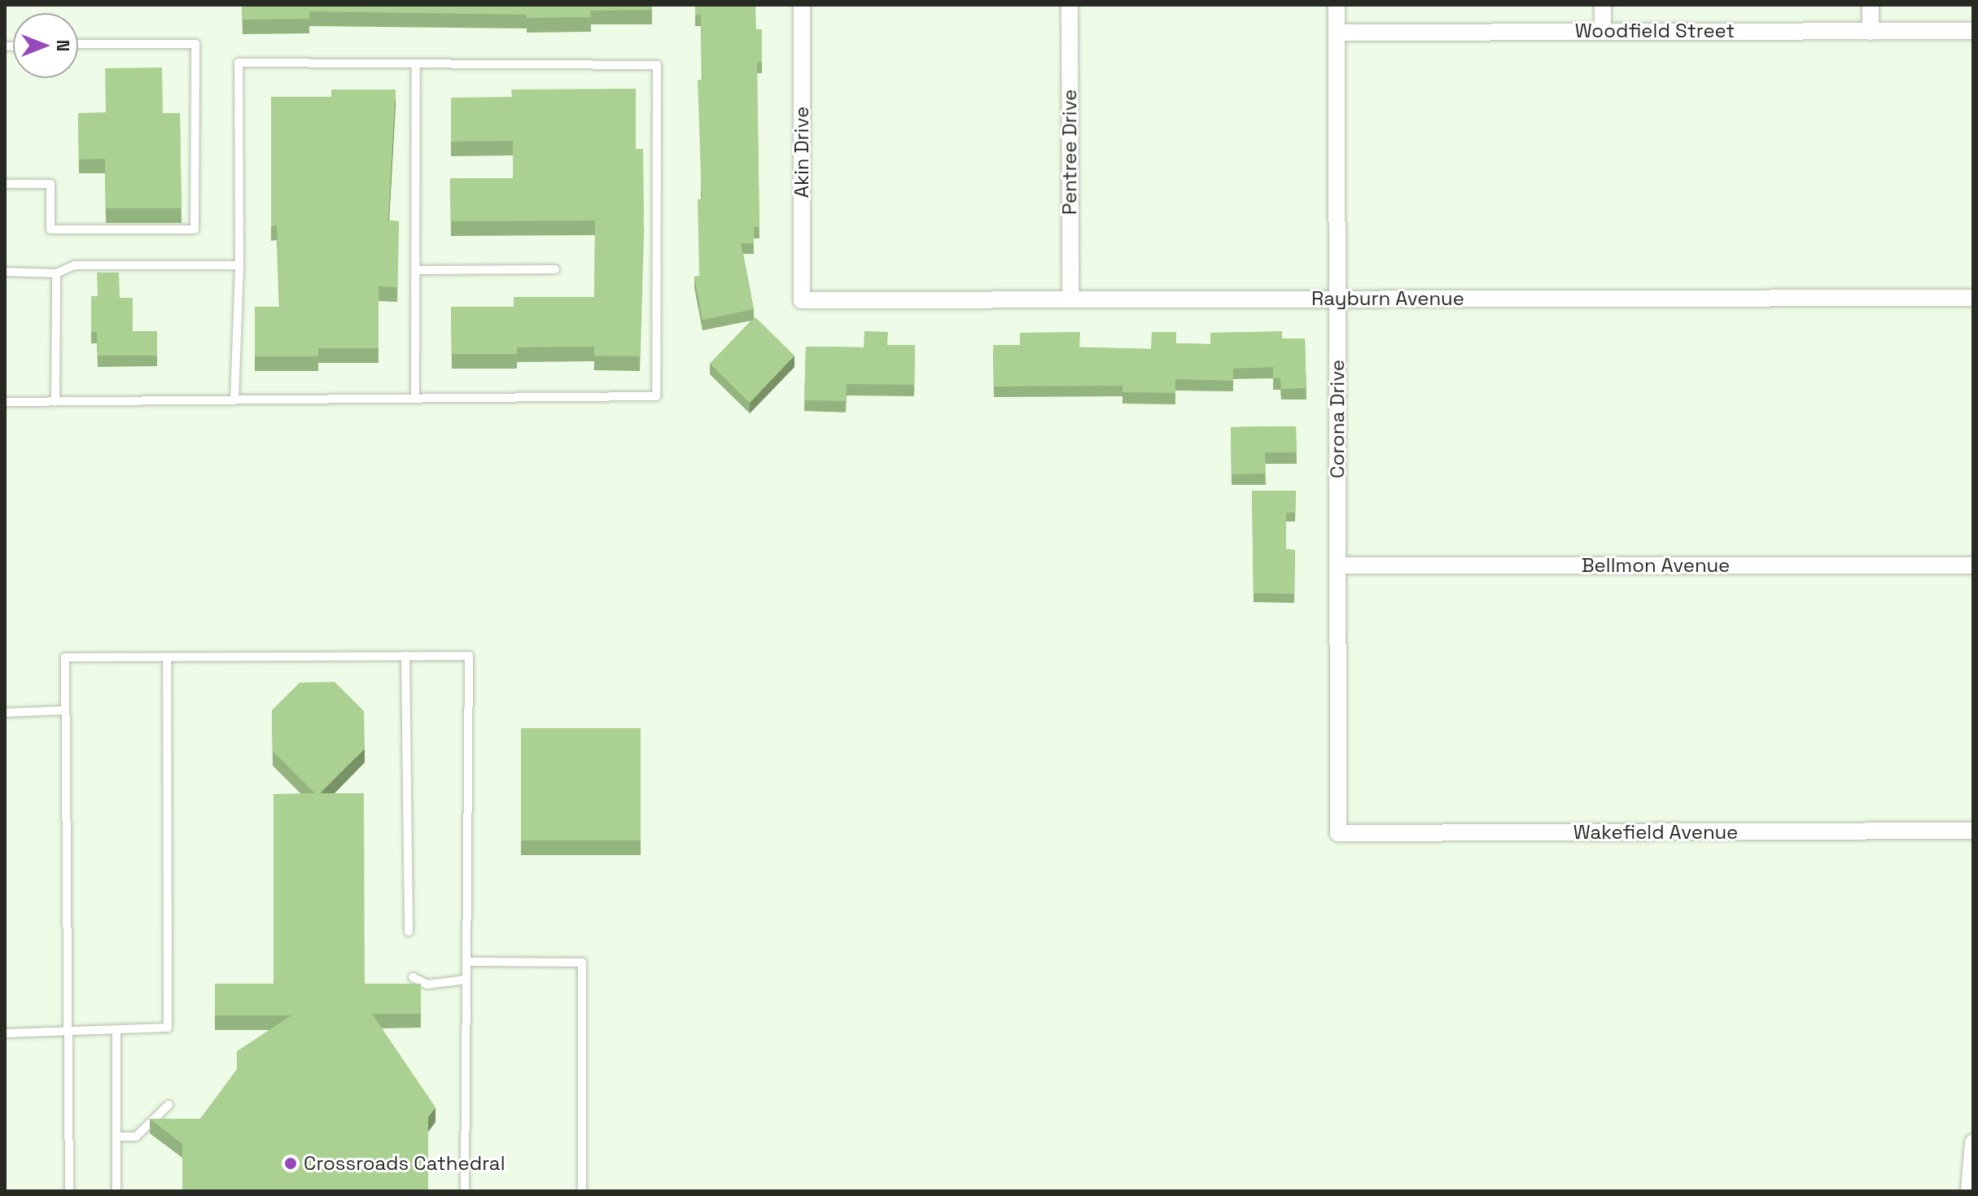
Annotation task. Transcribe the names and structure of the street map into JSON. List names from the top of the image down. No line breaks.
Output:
{"streets":{"street":["Woodfield Street","Akin Drive","Pentree Drive","Rayburn Avenue","Corona Drive","Bellmon Avenue","Wakefield Avenue"]},"crossings":[["Woodfield Street","Corona Drive"],["Akin Drive","Rayburn Avenue"],["Pentree Drive","Rayburn Avenue"],["Rayburn Avenue","Corona Drive"],["Corona Drive","Bellmon Avenue"],["Corona Drive","Wakefield Avenue"]],"places":["Crossroads Cathedral"],"north":"right"}
